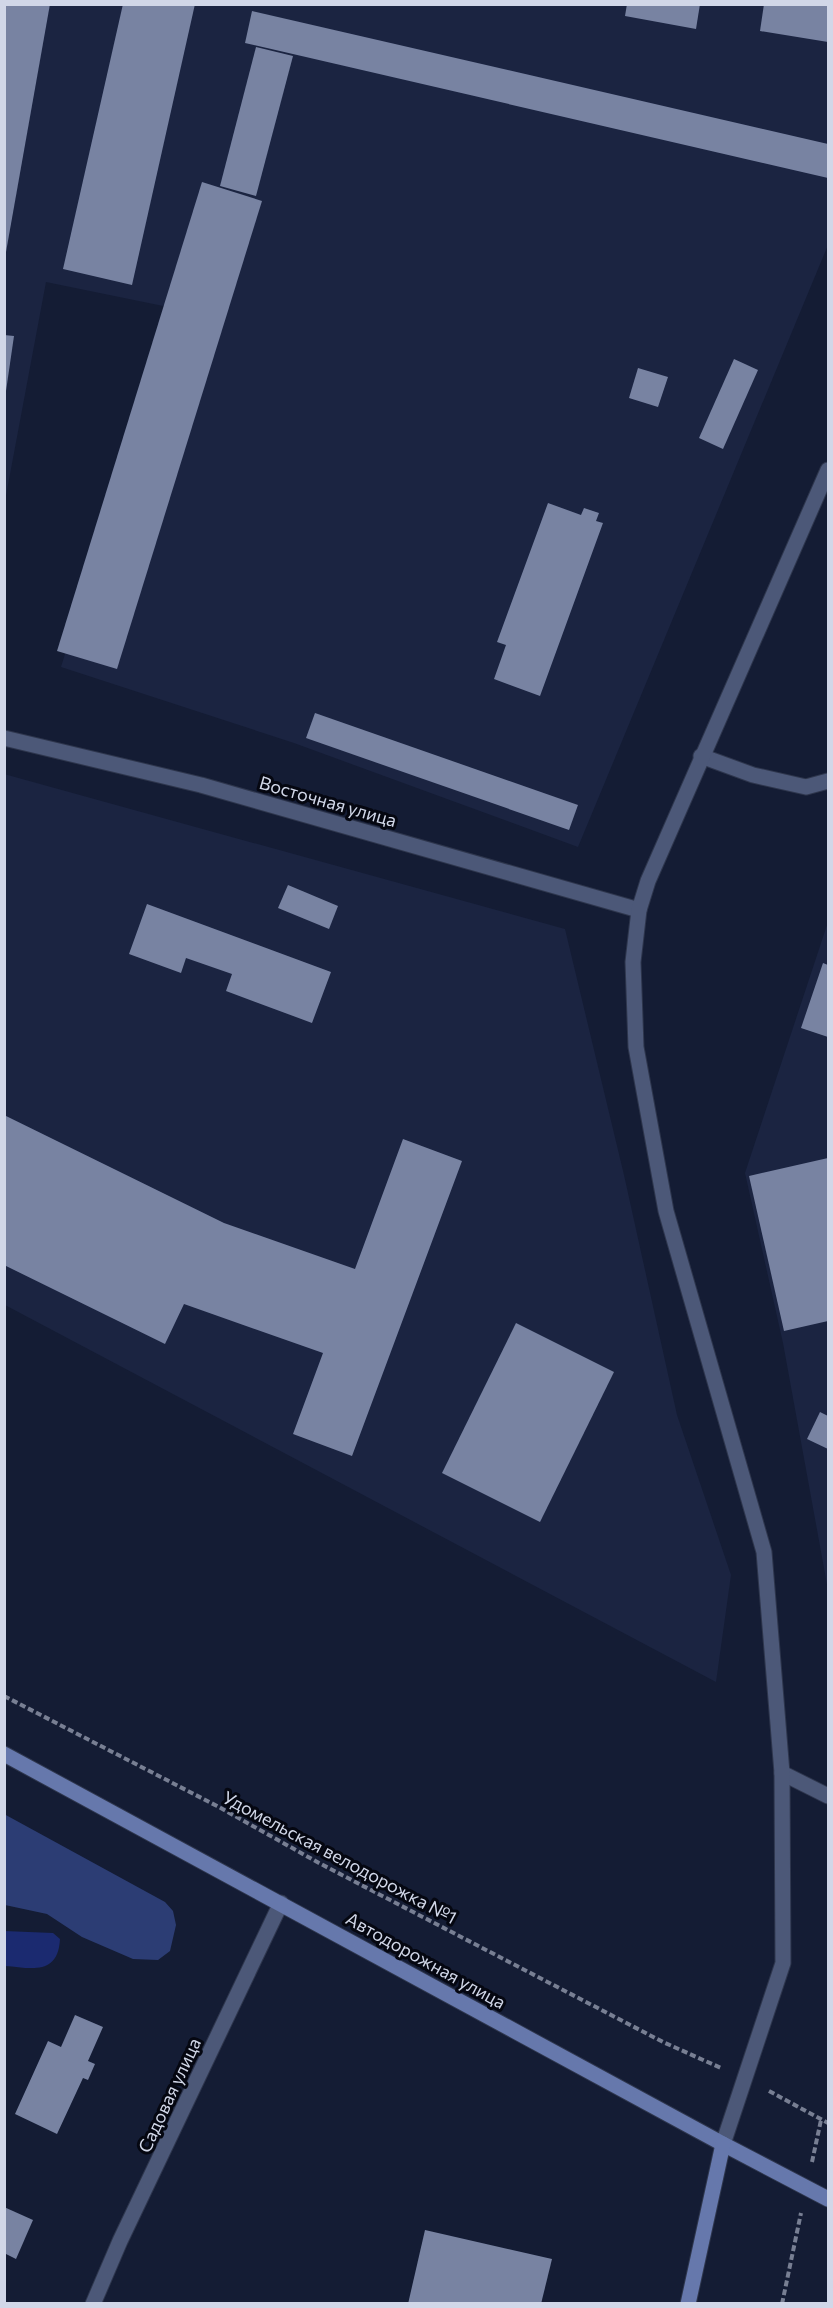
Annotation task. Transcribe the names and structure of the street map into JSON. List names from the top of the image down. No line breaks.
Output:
{"streets":{"main road":["Автодорожная улица"],"street":["Восточная улица","Садовая улица"],"path":["Удомельская велодорожка №1"]},"crossings":[["Автодорожная улица","Садовая улица"]]}
